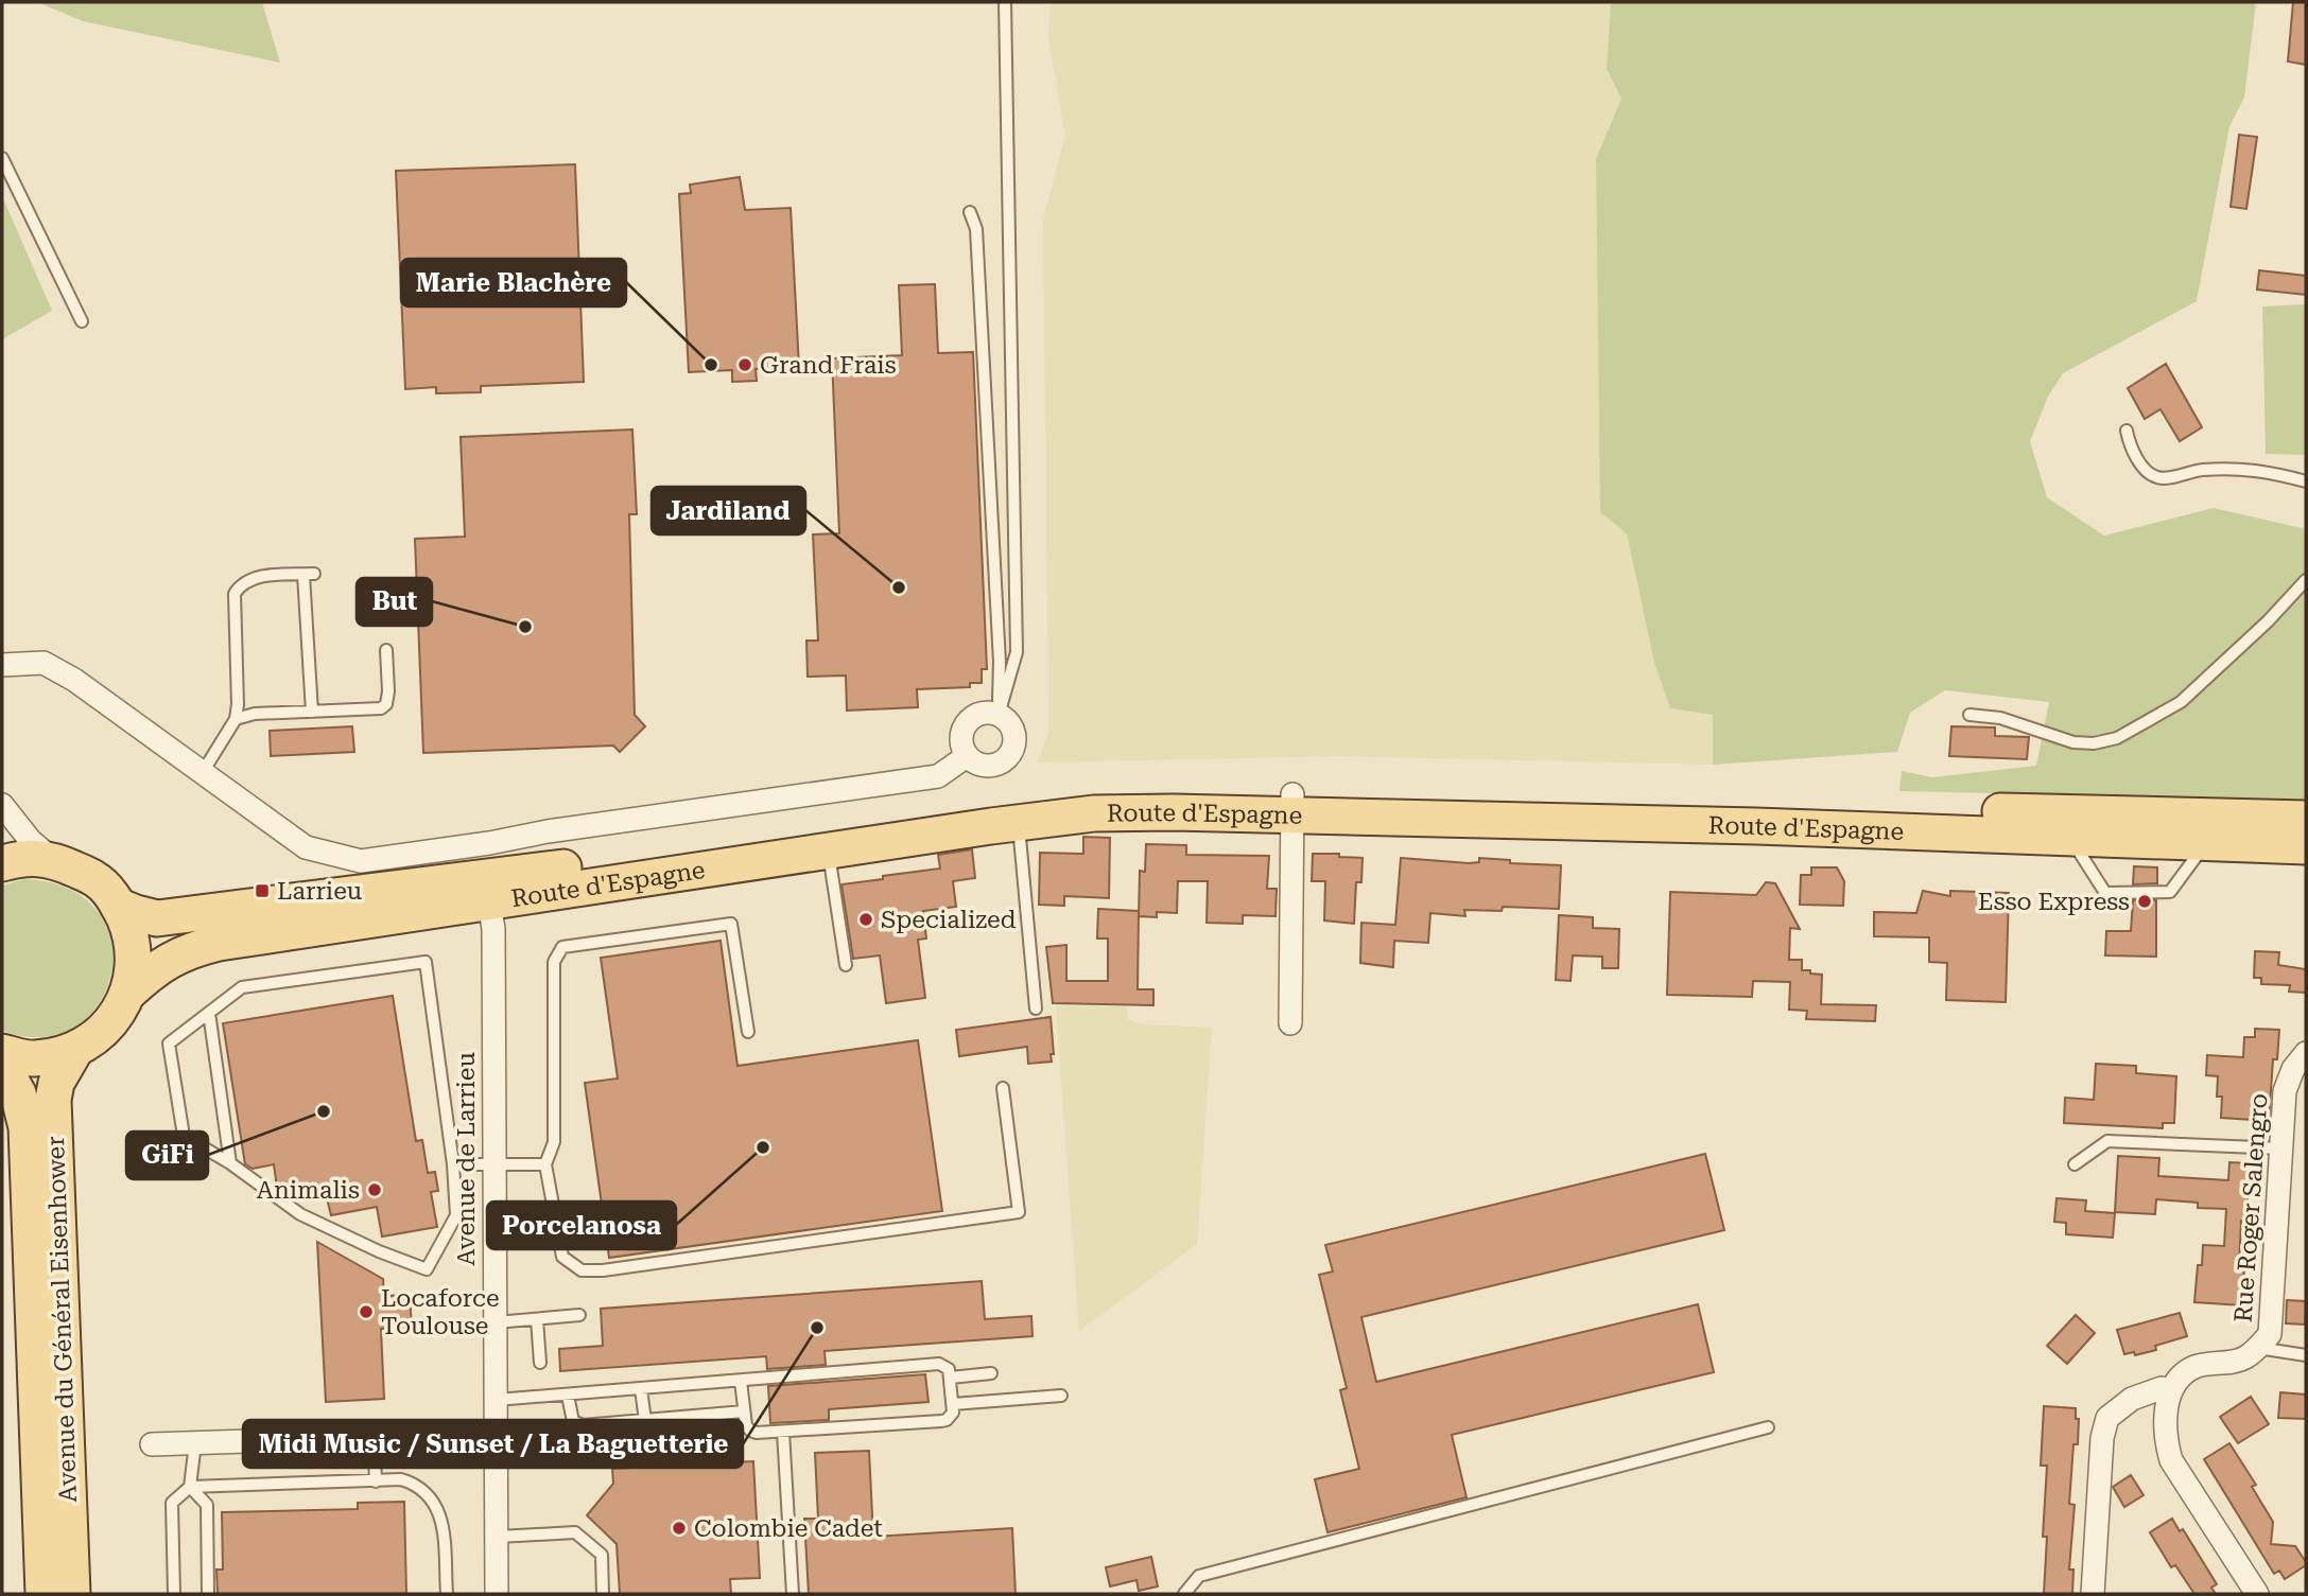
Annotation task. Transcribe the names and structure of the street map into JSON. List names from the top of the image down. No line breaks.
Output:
{"streets":{"main road":["Route d'Espagne","Avenue du Général Eisenhower"],"street":["Avenue de Larrieu","Rue Roger Salengro"]},"crossings":[["Route d'Espagne","Avenue de Larrieu"]],"places":{"other":["Marie Blachère","Grand Frais","Jardiland","But","Esso Express","Specialized","GiFi","Porcelanosa","Animalis","Locaforce Toulouse","Midi Music / Sunset / La Baguetterie","Colombie Cadet"],"transit":["Larrieu"]}}
